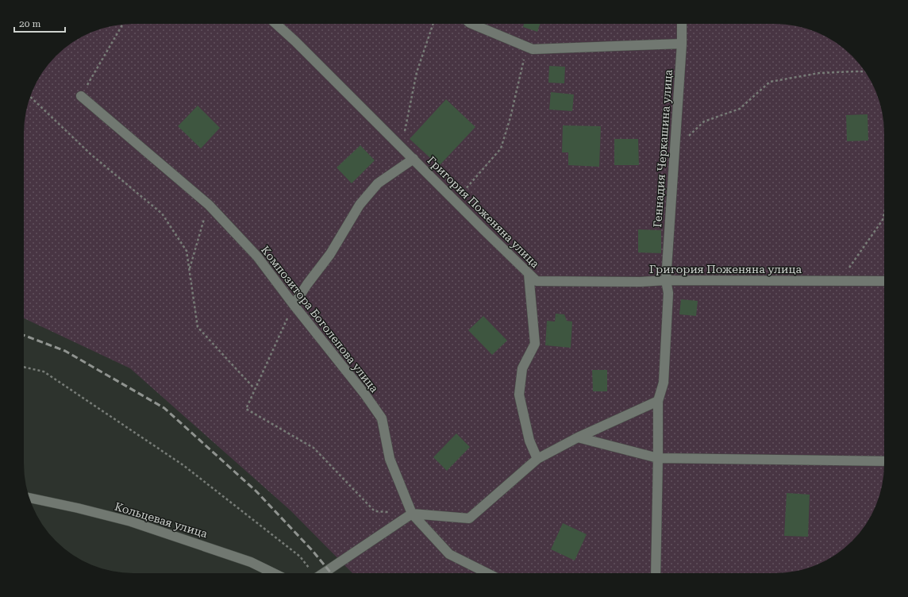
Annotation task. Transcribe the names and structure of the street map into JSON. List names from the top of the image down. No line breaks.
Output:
{"streets":{"street":["Геннадия Черкашина улица","Григория Поженяна улица","Композитора Боголепова улица","Кольцевая улица"]},"crossings":[["Геннадия Черкашина улица","Григория Поженяна улица"]],"scale_bar":"20 m"}
